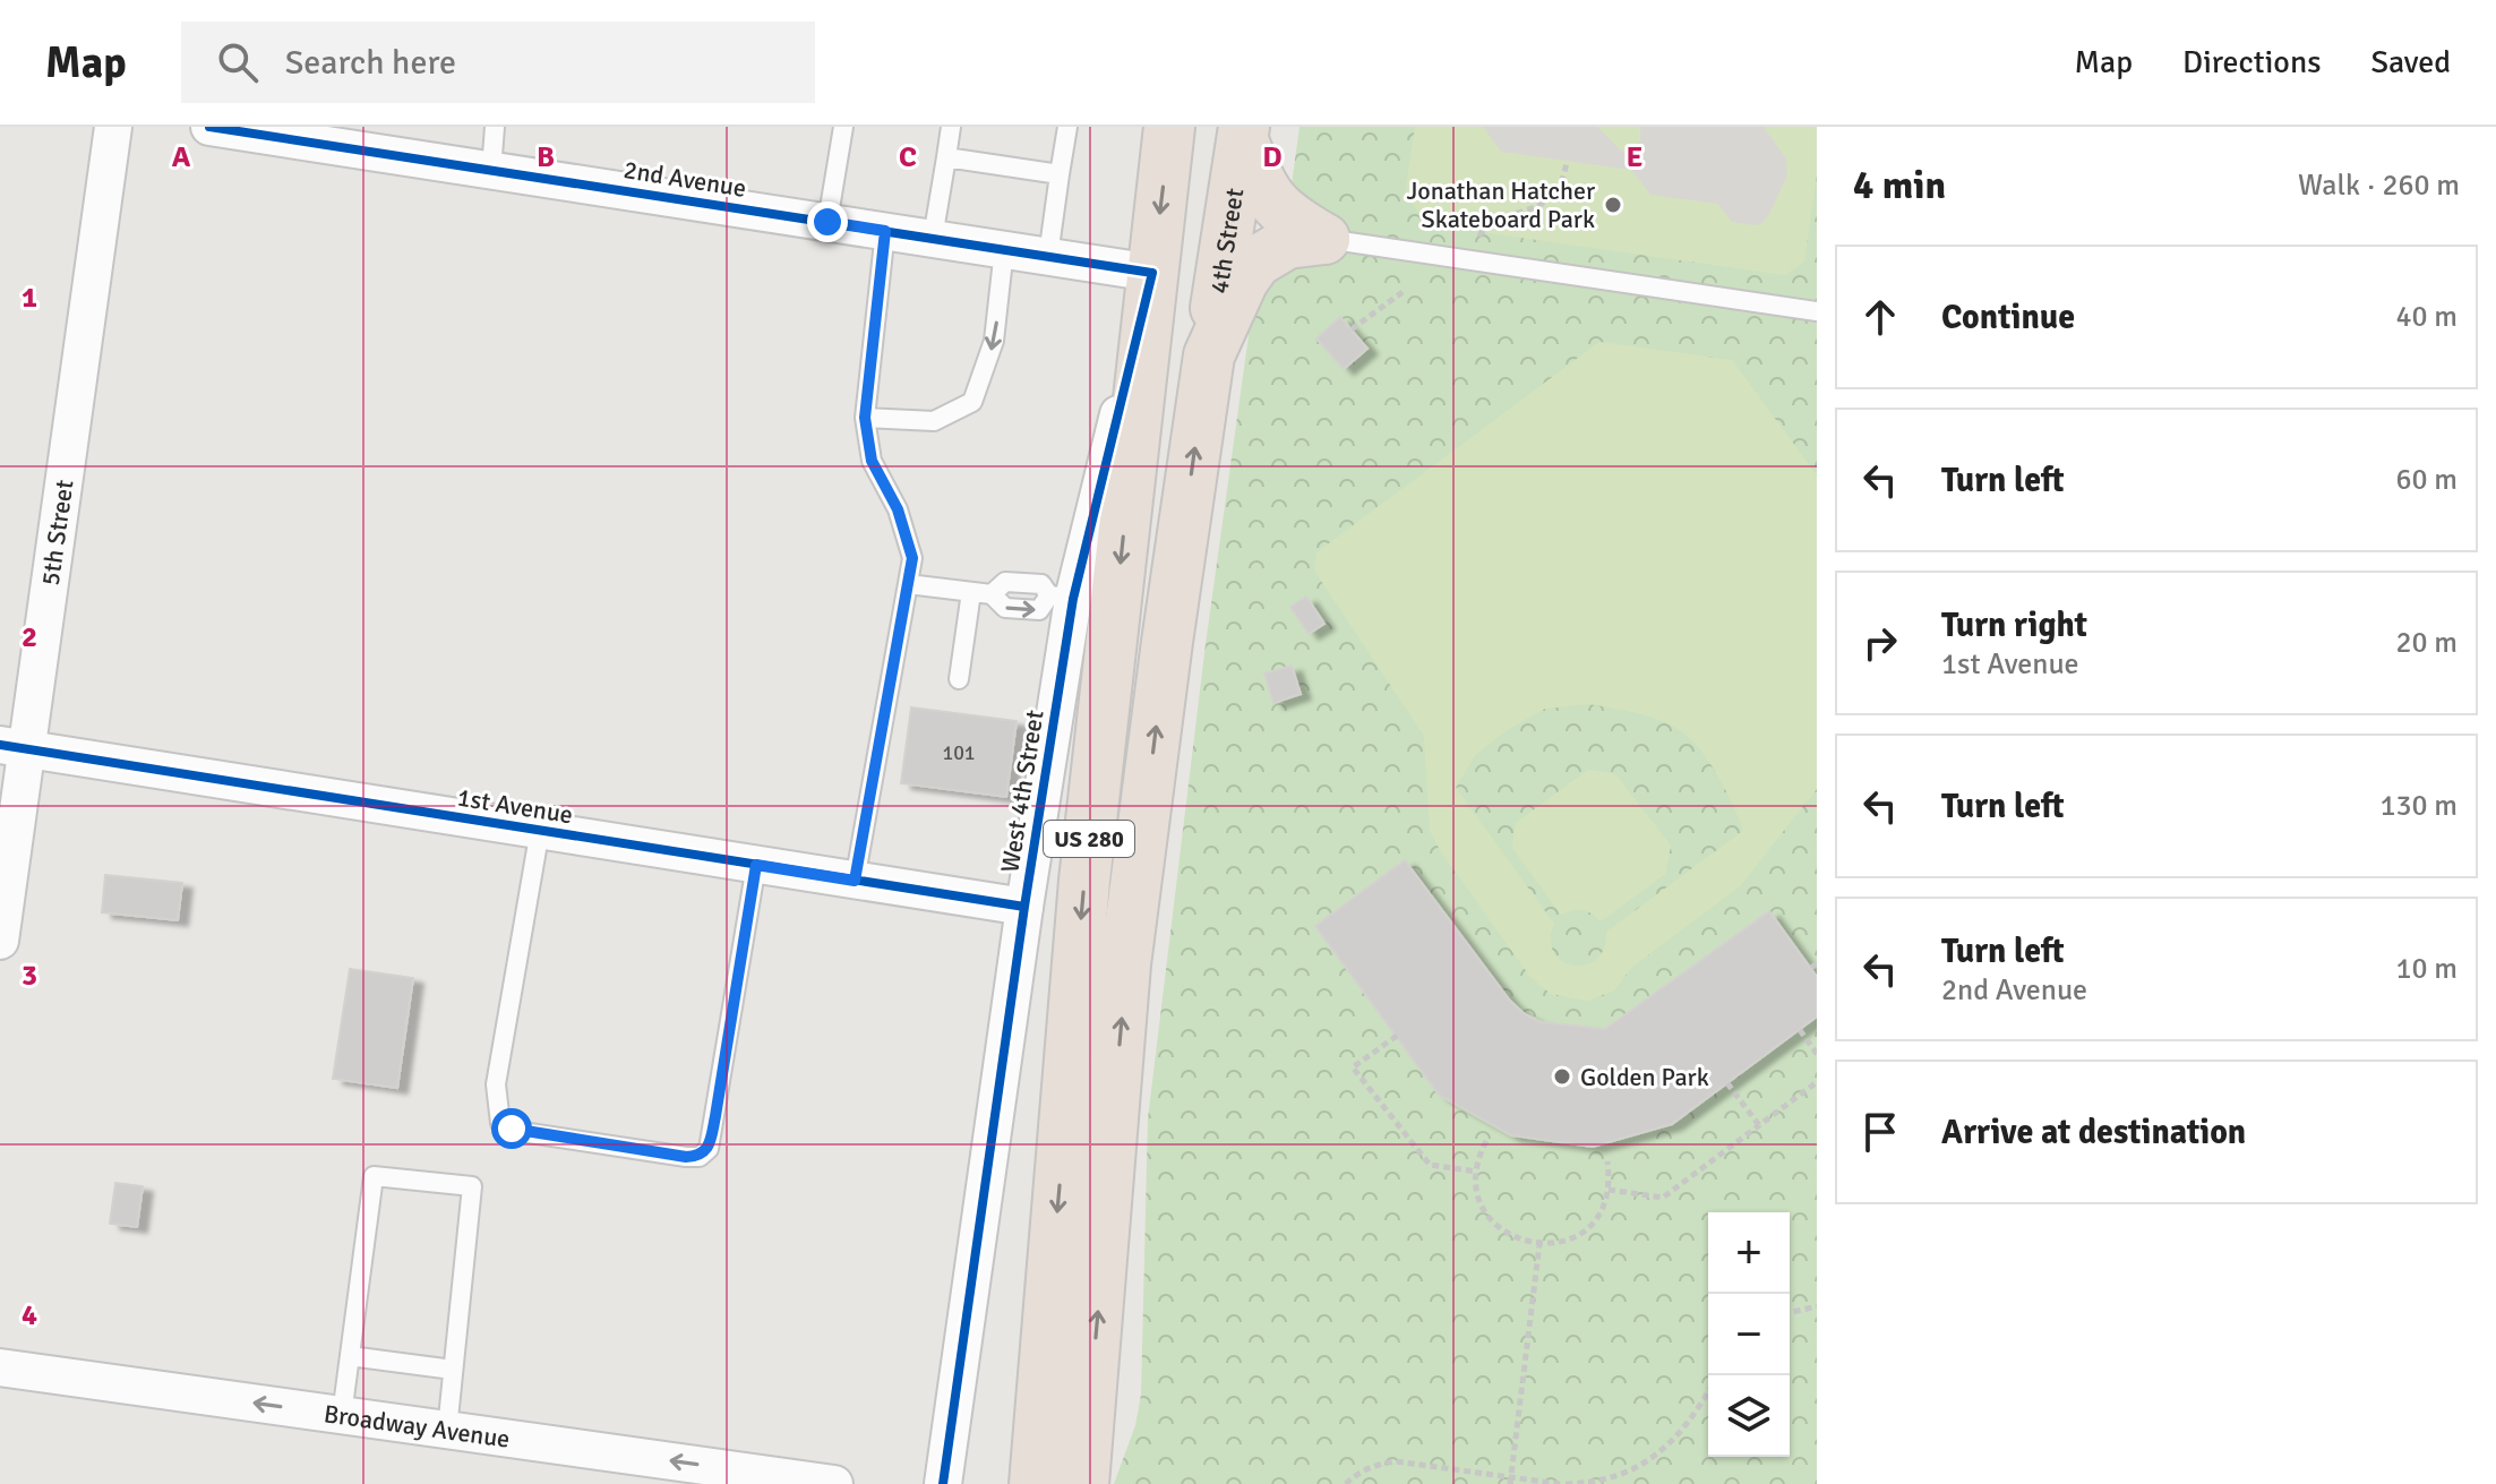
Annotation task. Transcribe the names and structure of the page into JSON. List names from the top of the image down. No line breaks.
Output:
{"streets":{"highway":["4th Street","US 280"],"street":["2nd Avenue","5th Street","West 4th Street","1st Avenue","Broadway Avenue"]},"crossings":[["2nd Avenue","West 4th Street"],["2nd Avenue","US 280"],["4th Street","US 280"],["5th Street","1st Avenue"],["West 4th Street","1st Avenue"],["West 4th Street","US 280"]],"one_way":["Broadway Avenue"],"places":["Jonathan Hatcher Skateboard Park","Golden Park"],"house_numbers":["101"],"page":{"header":"Map","search":"Search here","nav":["Map","Directions","Saved"],"heading":["4 min","Walk · 260 m"],"list":[["Continue","40 m"],["Turn left","60 m"],["Turn right","1st Avenue","20 m"],["Turn left","130 m"],["Turn left","2nd Avenue","10 m"],"Arrive at destination"],"map_buttons":["+","−"]},"grid":{"columns":["A","B","C","D","E"],"rows":["1","2","3","4"]}}
